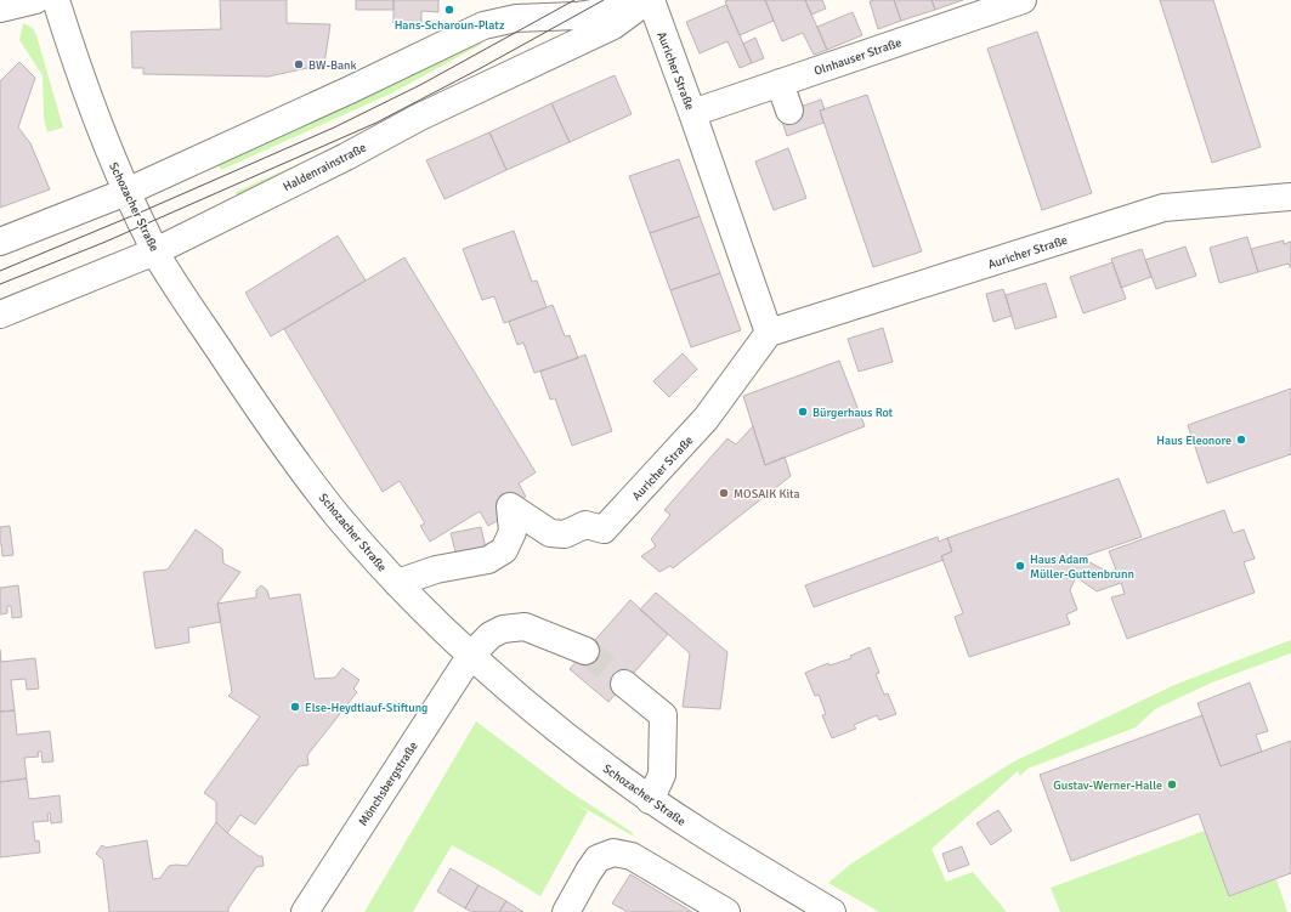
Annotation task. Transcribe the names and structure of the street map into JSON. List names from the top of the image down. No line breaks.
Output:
{"streets":{"street":["Olnhauser Straße","Auricher Straße","Haldenrainstraße","Schozacher Straße","Mönchsbergstraße"]},"crossings":[["Olnhauser Straße","Auricher Straße"],["Auricher Straße","Haldenrainstraße"],["Auricher Straße","Schozacher Straße"],["Haldenrainstraße","Schozacher Straße"],["Schozacher Straße","Mönchsbergstraße"]],"places":["Hans-Scharoun-Platz","BW-Bank","Bürgerhaus Rot","Haus Eleonore","MOSAIK Kita","Haus Adam Müller-Guttenbrunn","Else-Heydtlauf-Stiftung","Gustav-Werner-Halle"]}
